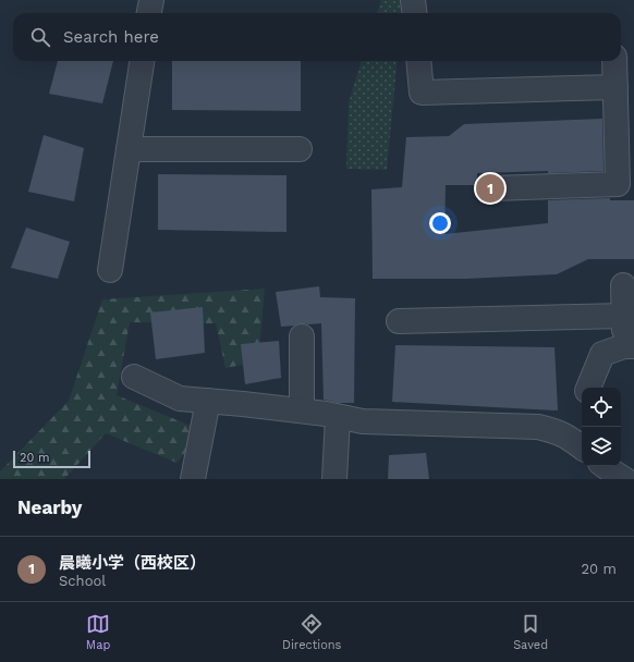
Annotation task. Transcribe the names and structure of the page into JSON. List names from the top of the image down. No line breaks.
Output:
{"scale_bar":"20 m","page":{"search":"Search here","pins":"1","scale":"20 m","heading":"Nearby","list":[{"mark":"1","name":"晨曦小学（西校区）","note":"School","value":"20 m"}],"nav":["Map","Directions","Saved"]}}
